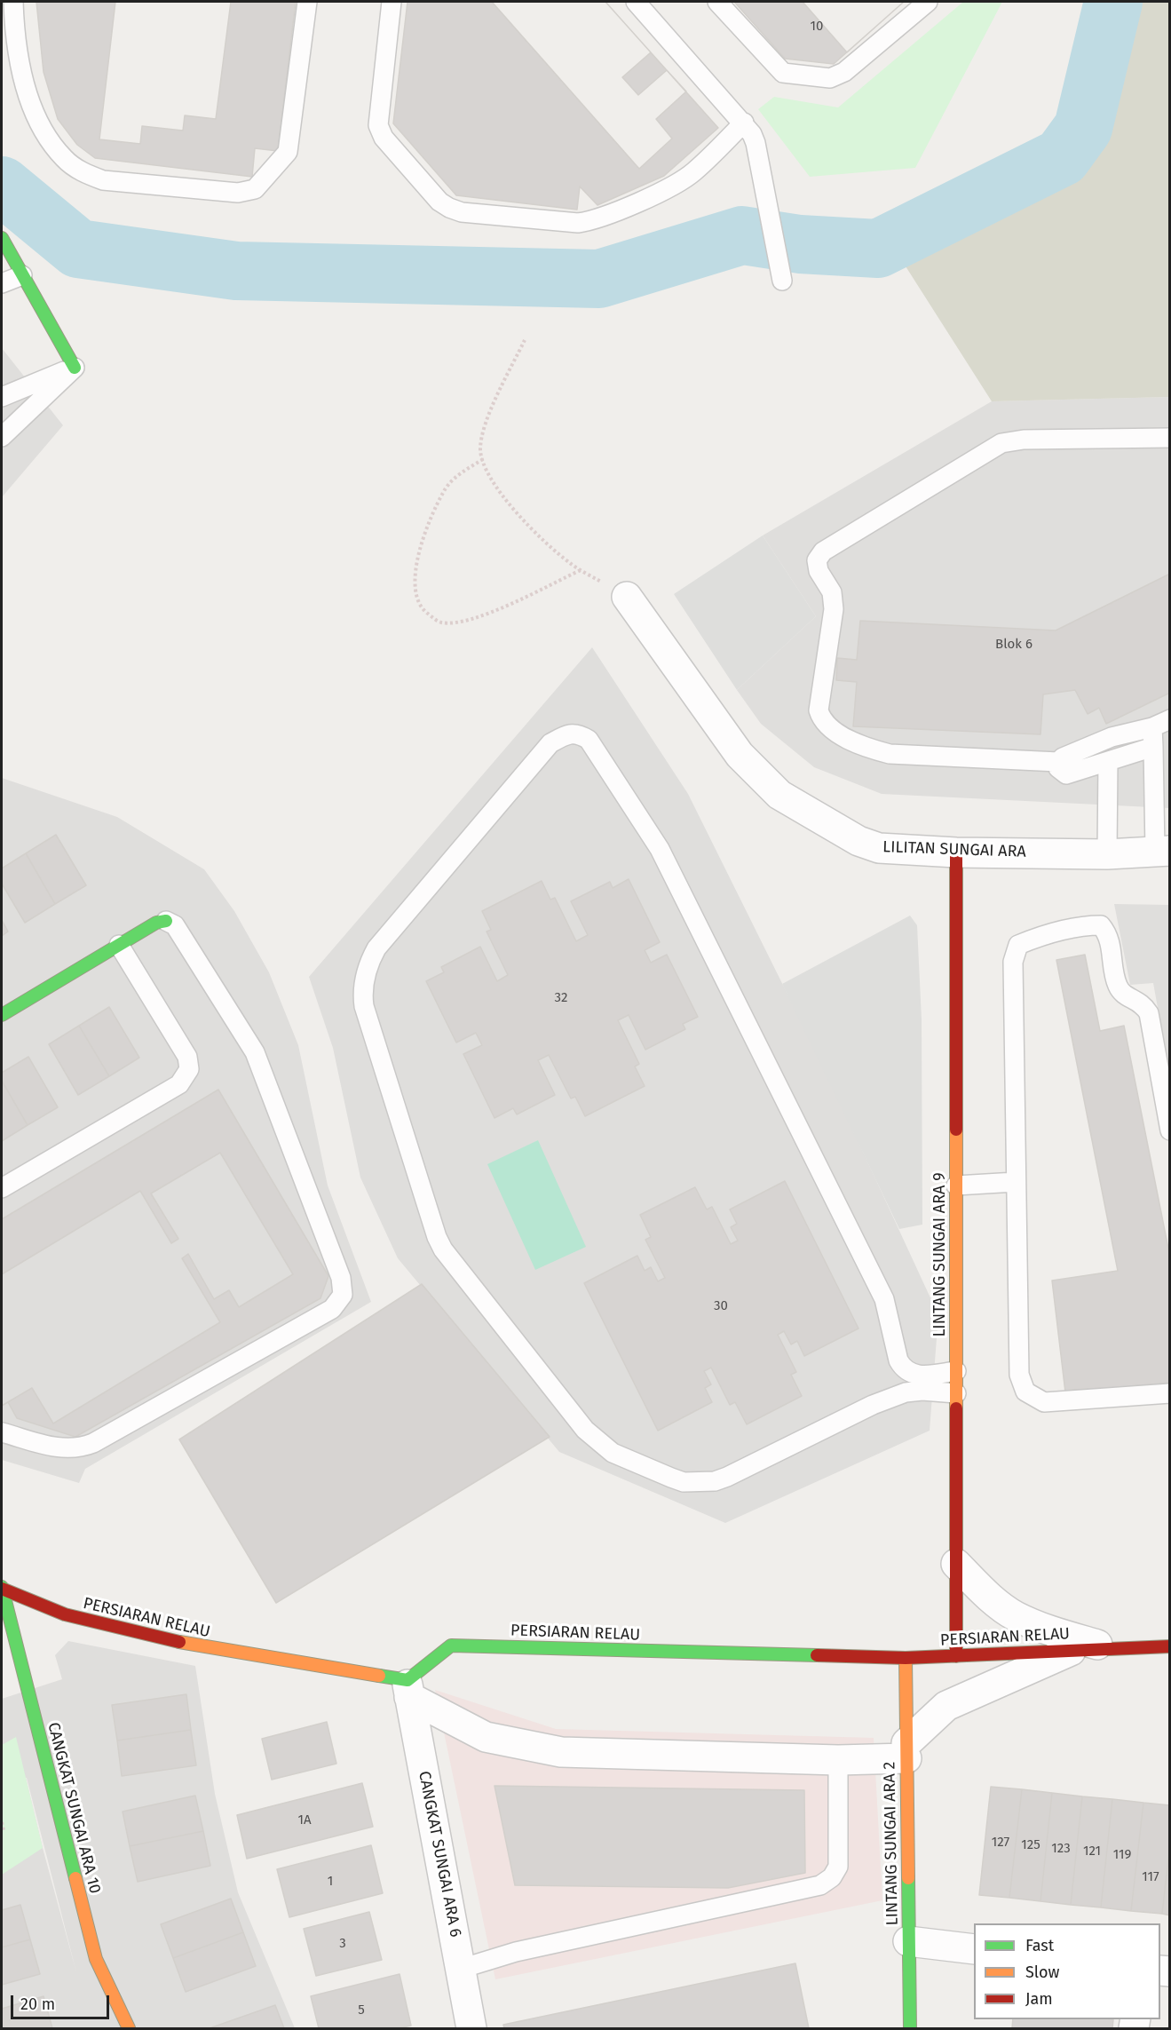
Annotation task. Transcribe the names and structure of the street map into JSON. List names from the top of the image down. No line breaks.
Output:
{"streets":{"street":["LILITAN SUNGAI ARA","LINTANG SUNGAI ARA 9","PERSIARAN RELAU","CANGKAT SUNGAI ARA 10","LINTANG SUNGAI ARA 2","CANGKAT SUNGAI ARA 6"]},"crossings":[["LILITAN SUNGAI ARA","LINTANG SUNGAI ARA 9"],["LINTANG SUNGAI ARA 9","PERSIARAN RELAU"],["PERSIARAN RELAU","CANGKAT SUNGAI ARA 10"],["PERSIARAN RELAU","LINTANG SUNGAI ARA 2"],["PERSIARAN RELAU","CANGKAT SUNGAI ARA 6"]],"house_numbers":["10","Blok 6","32","30","1A","127","125","123","121","119","117","1","3","5"],"legend":["Fast","Slow","Jam"],"scale_bar":"20 m"}
